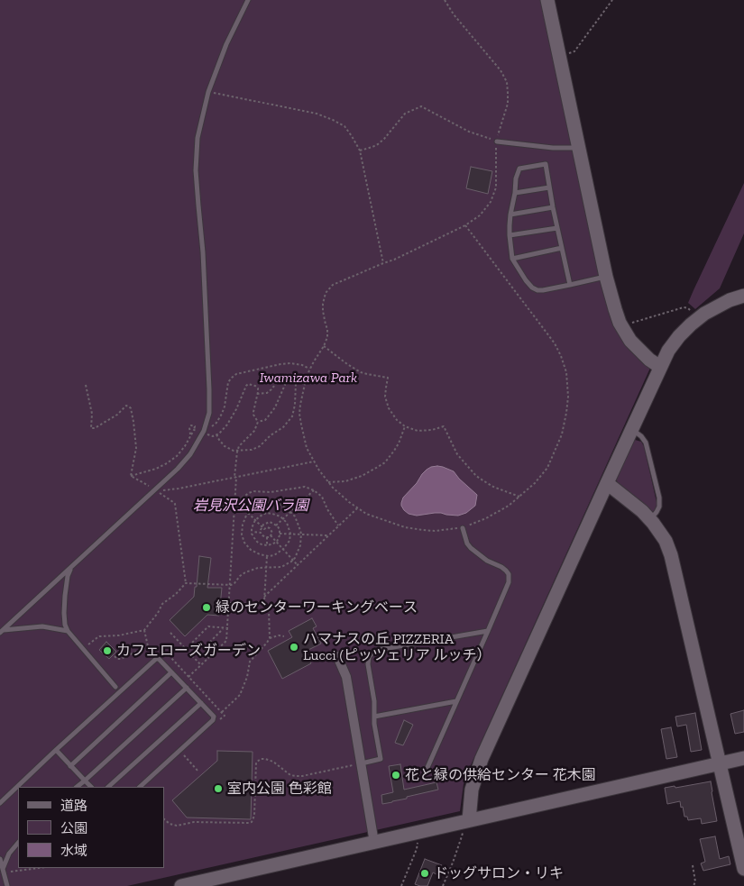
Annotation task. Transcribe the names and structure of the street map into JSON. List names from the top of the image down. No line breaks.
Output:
{"parks":["Iwamizawa Park","岩見沢公園バラ園"],"places":["緑のセンターワーキングベース","ハマナスの丘 PIZZERIA Lucci (ピッツェリア ルッチ）","カフェローズガーデン","花と緑の供給センター 花木園","室内公園 色彩館","ドッグサロン・リキ"],"legend":["道路","公園","水域"]}
